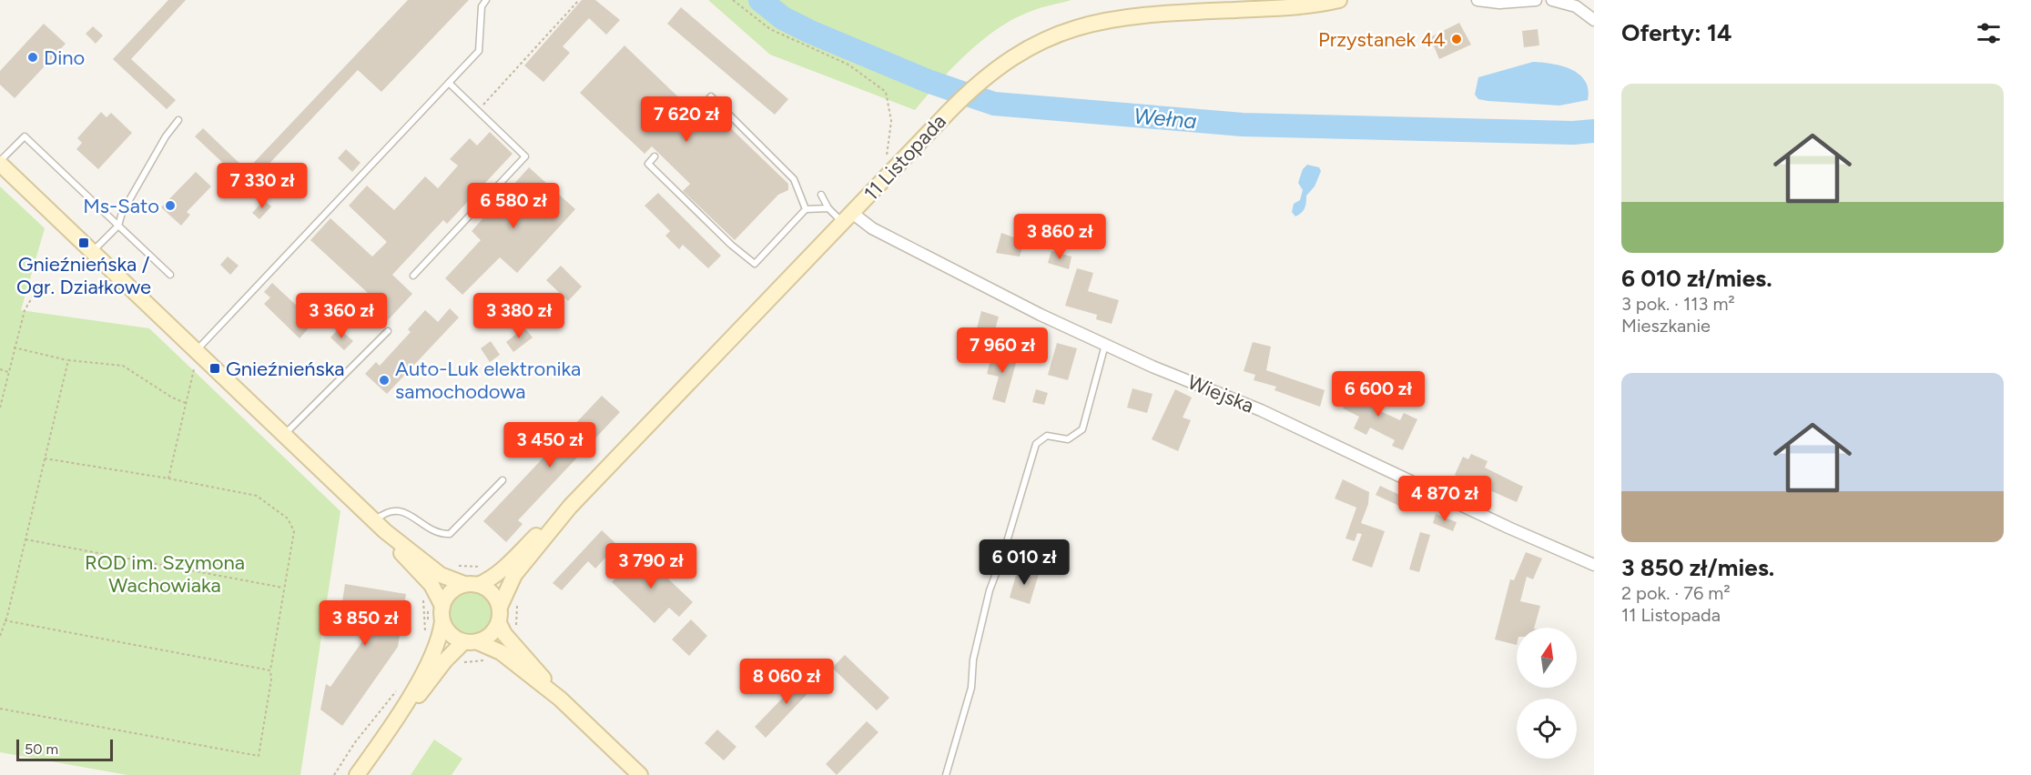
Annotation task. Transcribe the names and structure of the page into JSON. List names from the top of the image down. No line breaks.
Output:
{"streets":{"main road":["11 Listopada"],"street":["Wiejska"]},"crossings":[["11 Listopada","Wiejska"]],"water":["Wełna"],"parks":["ROD im. Szymona Wachowiaka"],"places":{"other":["Przystanek 44","Dino","Ms-Sato","Auto-Luk elektronika samochodowa"],"transit":["Gnieźnieńska / Ogr. Działkowe","Gnieźnieńska"]},"scale_bar":"50 m","north":"top","page":{"heading":"Oferty: 14","list":[{"name":"6 010 zł/mies.","note":"3 pok. · 113 m² · Mieszkanie"},{"name":"3 850 zł/mies.","note":"2 pok. · 76 m² · 11 Listopada"}],"price":["7 620 zł","7 330 zł","6 580 zł","3 860 zł","3 360 zł","3 380 zł","7 960 zł","6 600 zł","3 450 zł","4 870 zł","6 010 zł","3 790 zł","3 850 zł","8 060 zł"],"scale":"50 m"}}
